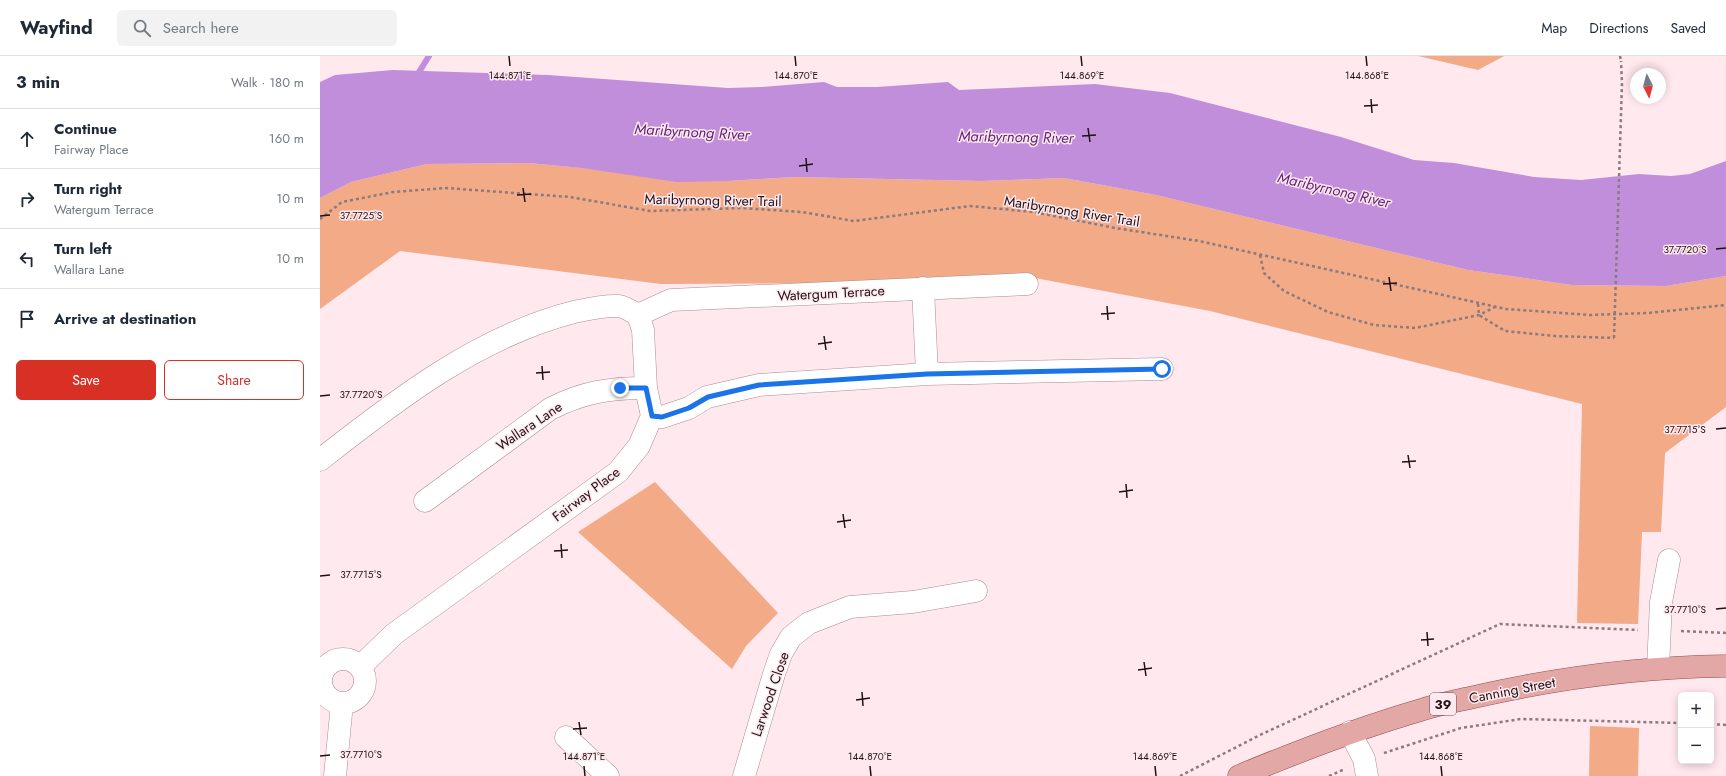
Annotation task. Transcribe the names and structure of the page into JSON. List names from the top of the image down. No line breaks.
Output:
{"streets":{"main road":["Canning Street","39"],"street":["Watergum Terrace","Wallara Lane","Fairway Place","Larwood Close"],"path":["Maribyrnong River Trail"]},"water":["Maribyrnong River"],"north":"bottom","page":{"header":"Wayfind","search":"Search here","nav":["Map","Directions","Saved"],"heading":["3 min","Walk · 180 m"],"list":[["Continue","Fairway Place","160 m"],["Turn right","Watergum Terrace","10 m"],["Turn left","Wallara Lane","10 m"],"Arrive at destination"],"buttons":["Save","Share"],"map_buttons":["+","−"]},"coordinates":["144.871°E","144.870°E","144.869°E","144.868°E","37.7725°S","37.7720°S","37.7715°S","37.7710°S"]}
